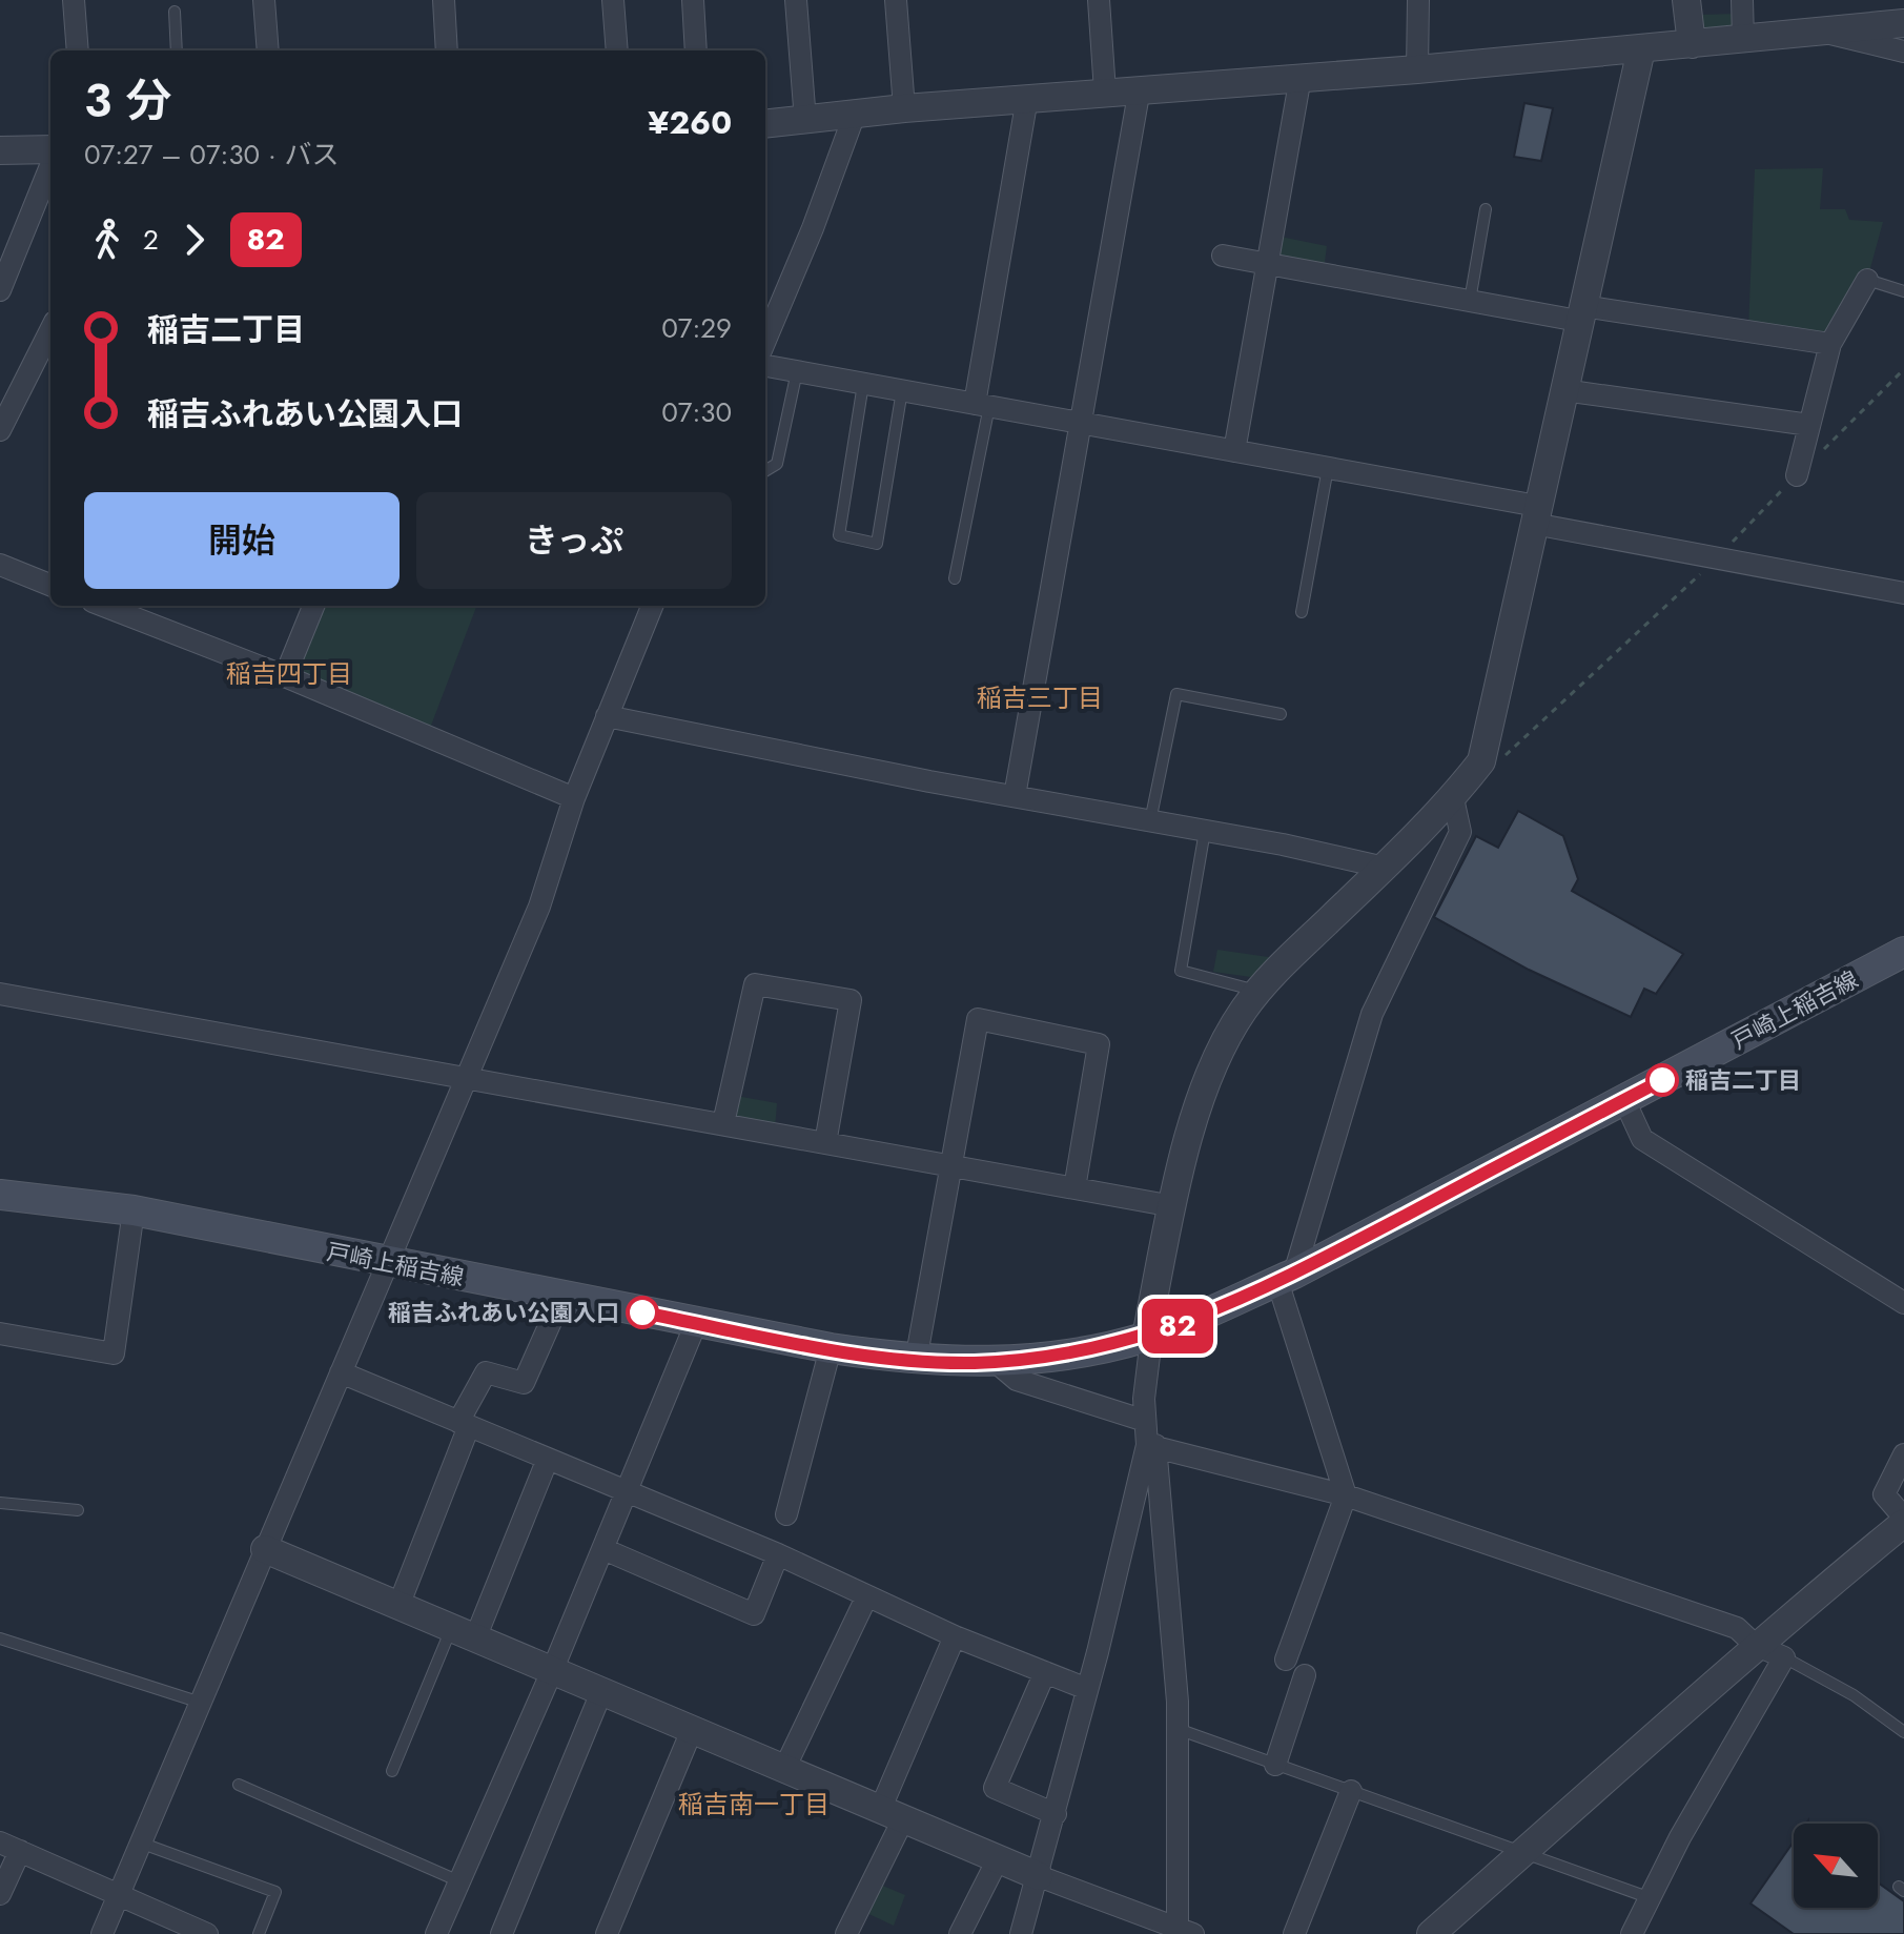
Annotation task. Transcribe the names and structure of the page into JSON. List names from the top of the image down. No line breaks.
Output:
{"streets":{"main road":["戸崎上稲吉線"]},"districts":["稲吉四丁目","稲吉三丁目","稲吉南一丁目"],"places":["稲吉二丁目","稲吉ふれあい公園入口"],"lines":["bus line 82"],"north":"top left","page":{"on_map":"82","heading":["3 分","07:27 – 07:30 · バス","¥260"],"legs":["2","82"],"list":[{"name":"稲吉二丁目","value":"07:29"},{"name":"稲吉ふれあい公園入口","value":"07:30"}],"buttons":["開始","きっぷ"]}}
